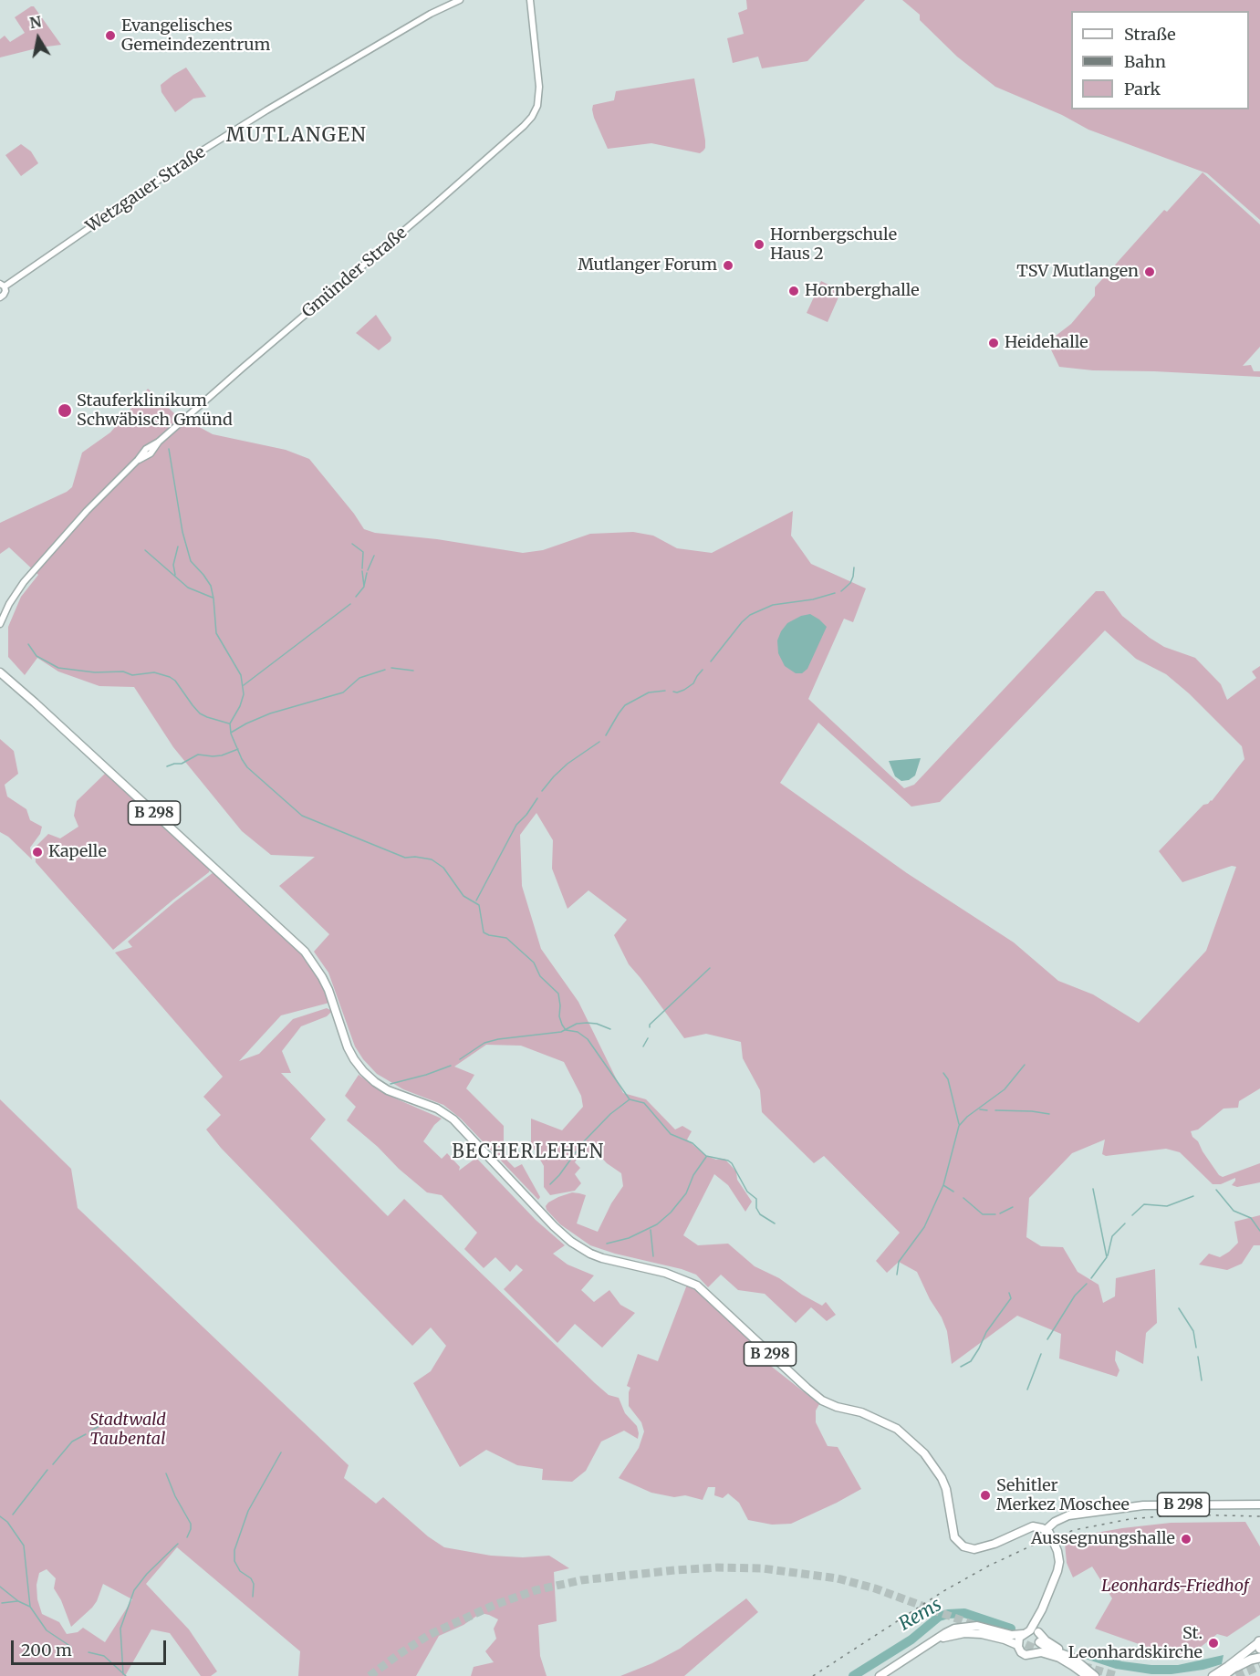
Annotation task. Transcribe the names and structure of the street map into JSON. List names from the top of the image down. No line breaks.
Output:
{"streets":{"main road":["B 298"],"street":["Wetzgauer Straße","Gmünder Straße"]},"districts":["MUTLANGEN","BECHERLEHEN"],"water":["Rems"],"parks":["Stadtwald Taubental","Leonhards-Friedhof"],"places":["Evangelisches Gemeindezentrum","Hornbergschule Haus 2","Mutlanger Forum","TSV Mutlangen","Hornberghalle","Heidehalle","Stauferklinikum Schwäbisch Gmünd","Kapelle","Sehitler Merkez Moschee","Aussegnungshalle","St. Leonhardskirche"],"legend":["Straße","Bahn","Park"],"scale_bar":"200 m","north":"top"}
